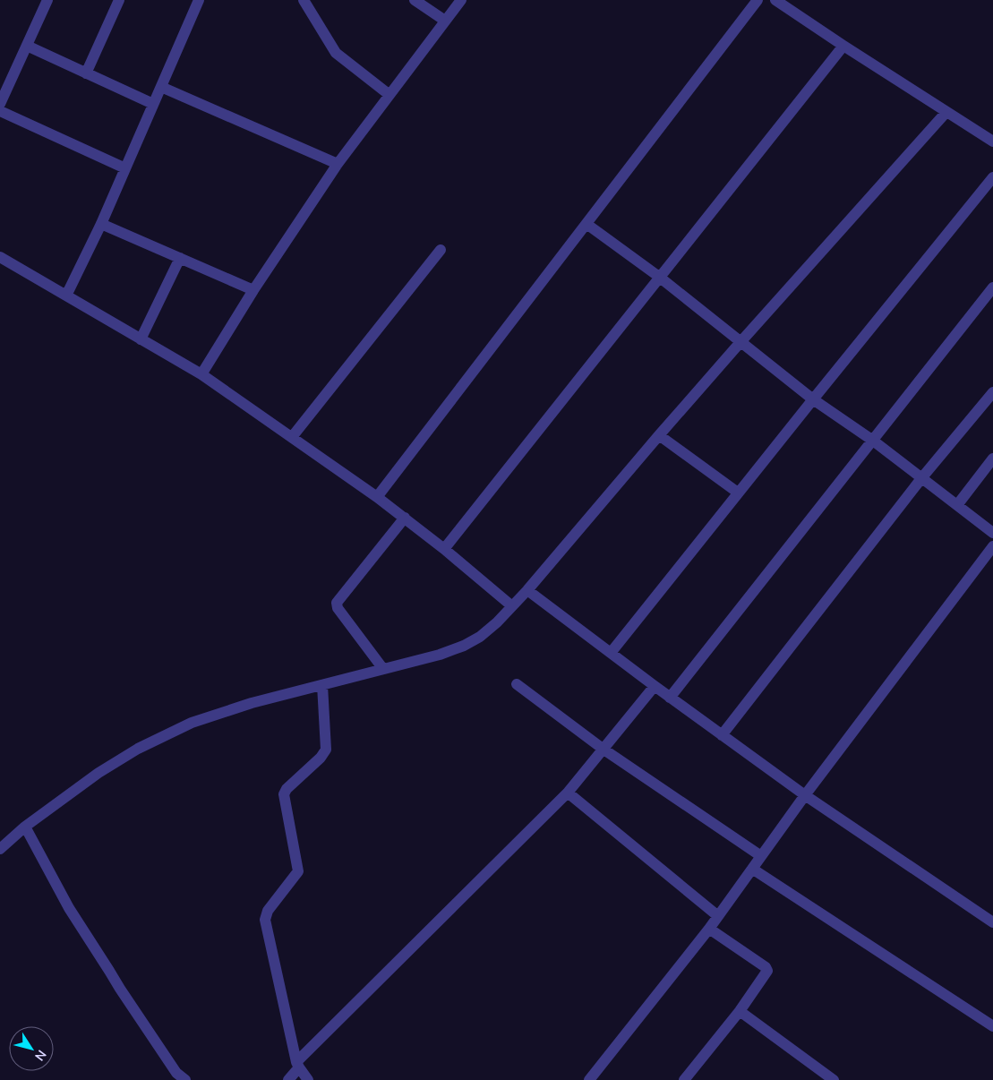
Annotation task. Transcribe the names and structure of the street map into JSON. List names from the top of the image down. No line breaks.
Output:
{"north":"bottom right"}
